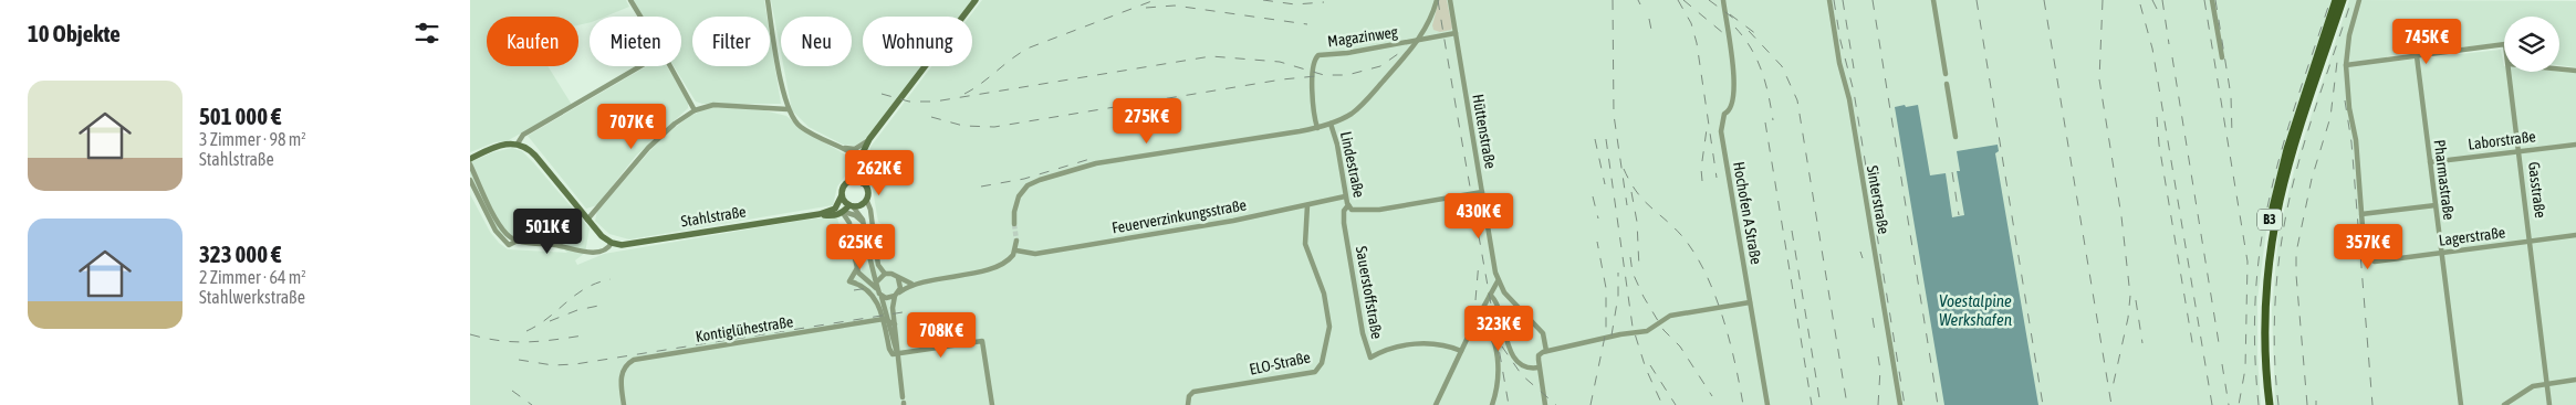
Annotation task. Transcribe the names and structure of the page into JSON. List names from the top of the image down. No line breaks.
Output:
{"streets":{"main road":["B3"],"street":["Magazinweg","Hüttenstraße","Laborstraße","Lindestraße","Pharmastraße","Gasstraße","Sinterstraße","Hochofen A Straße","Stahlstraße","Feuerverzinkungsstraße","Lagerstraße","Sauerstoffstraße","Kontiglühestraße","ELO-Straße"]},"crossings":[["Hüttenstraße","Lindestraße"],["Laborstraße","Pharmastraße"],["Laborstraße","Gasstraße"],["Lindestraße","Feuerverzinkungsstraße"],["Lindestraße","Sauerstoffstraße"],["Pharmastraße","Gasstraße"],["Pharmastraße","Lagerstraße"],["Gasstraße","Lagerstraße"],["Feuerverzinkungsstraße","ELO-Straße"]],"water":["Voestalpine Werkshafen"],"page":{"heading":"10 Objekte","chip":["Kaufen","Mieten","Filter","Neu","Wohnung"],"price":["745K €","275K €","707K €","262K €","430K €","501K €","625K €","357K €","323K €","708K €"],"list":[{"name":"501 000 €","note":"3 Zimmer · 98 m² · Stahlstraße"},{"name":"323 000 €","note":"2 Zimmer · 64 m² · Stahlwerkstraße"}]}}
